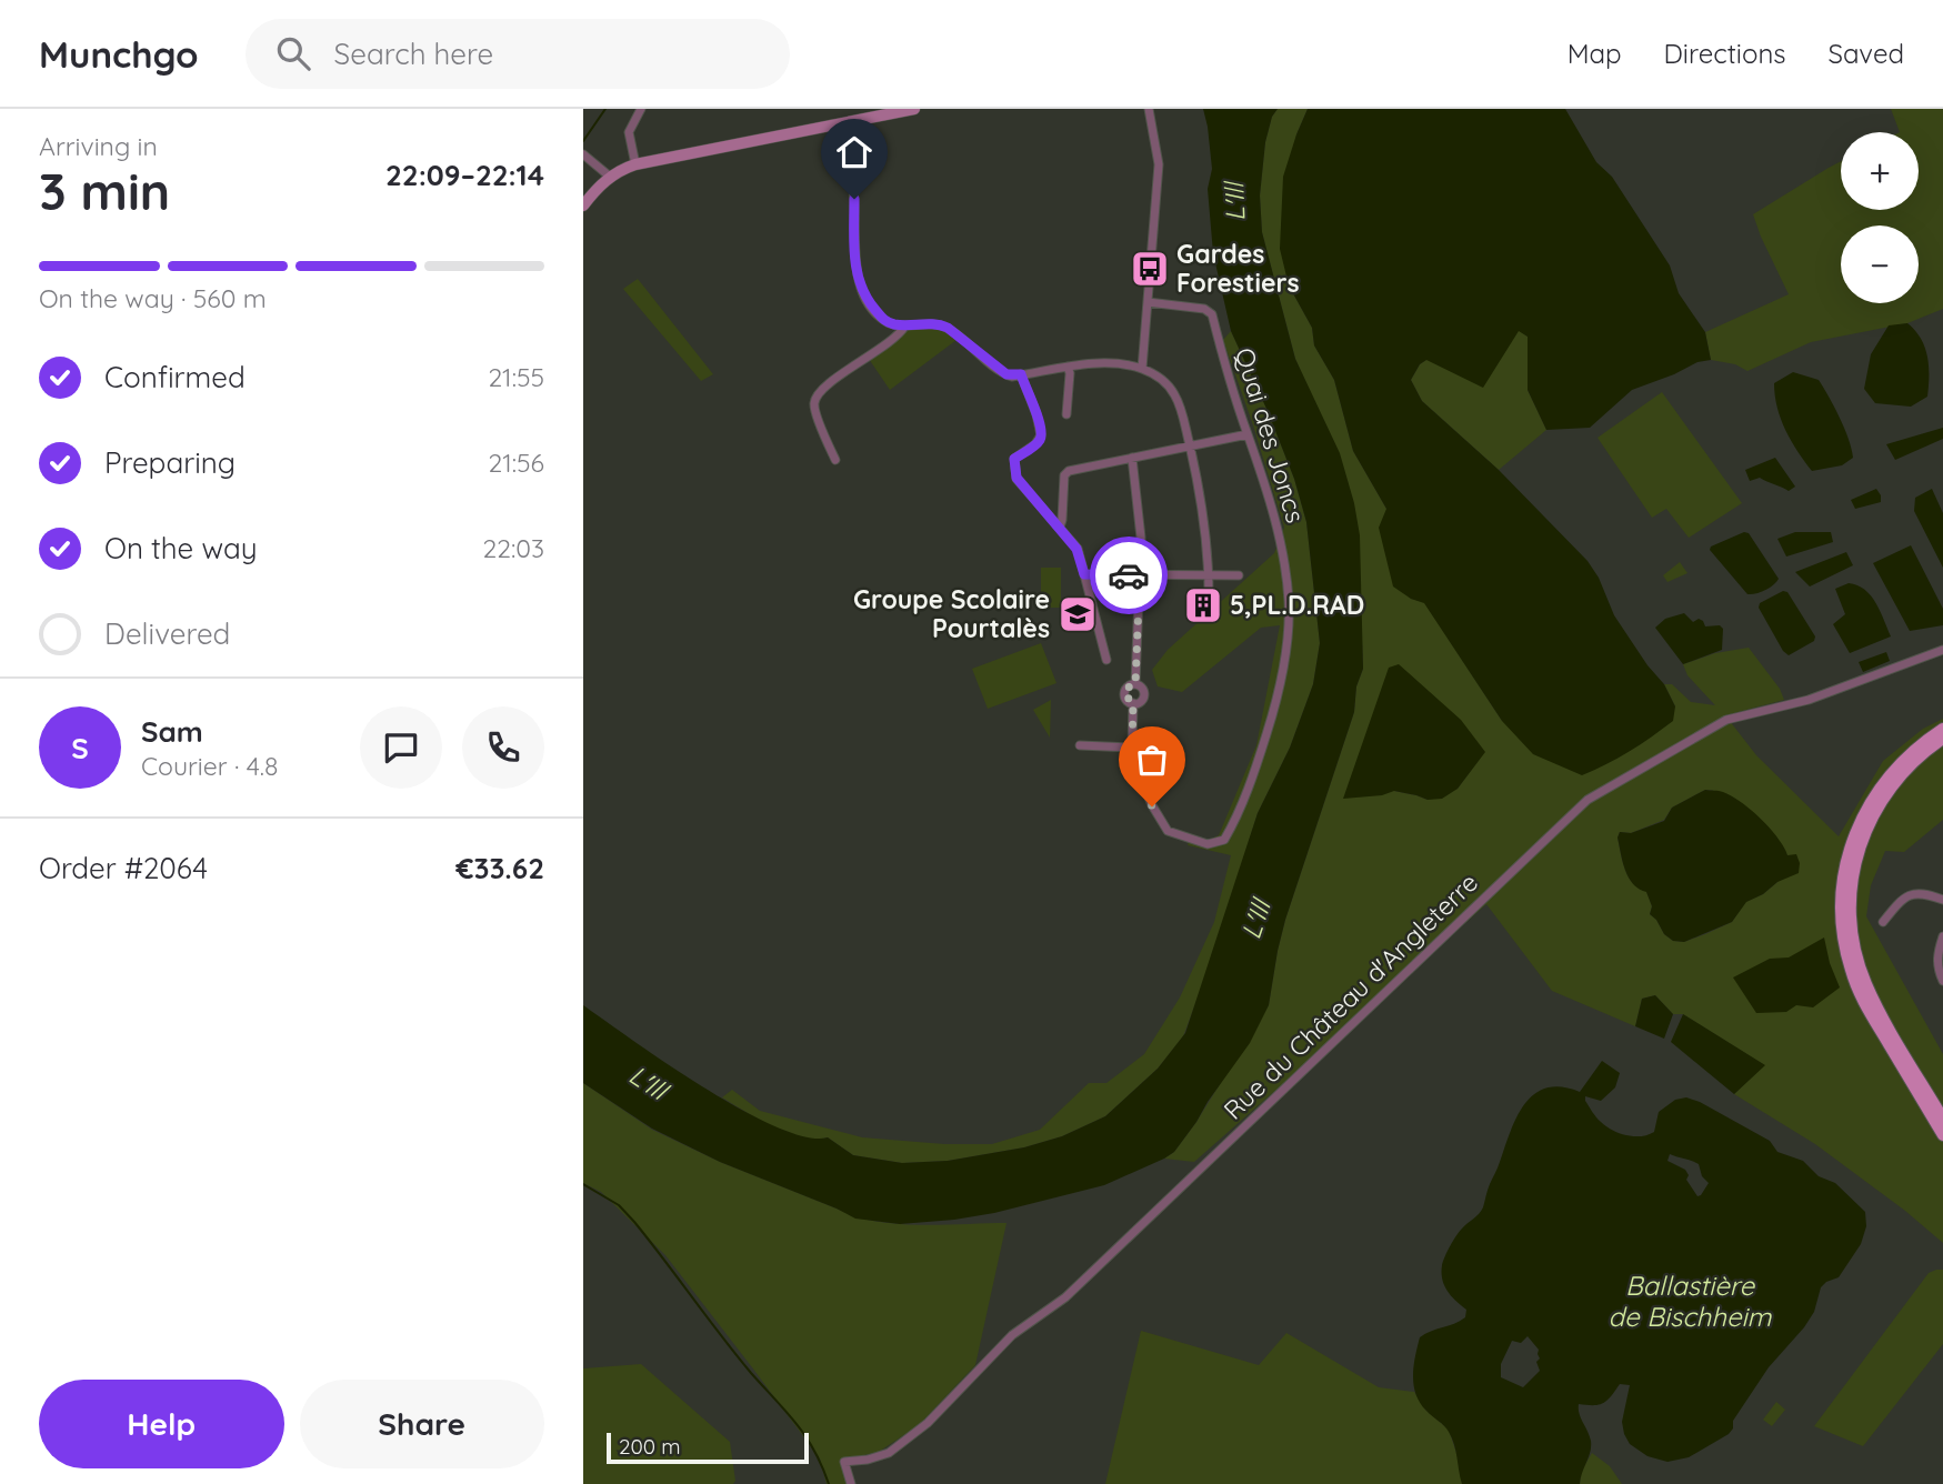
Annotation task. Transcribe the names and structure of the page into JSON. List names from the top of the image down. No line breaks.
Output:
{"streets":{"street":["Quai des Joncs","Rue du Château d'Angleterre"]},"water":["L'Ill","Ballastière de Bischheim"],"places":{"bus stop":["Gardes Forestiers"],"building":["5,PL.D.RAD"],"school or university":["Groupe Scolaire Pourtalès"]},"scale_bar":"200 m","page":{"header":"Munchgo","search":"Search here","nav":["Map","Directions","Saved"],"heading":["3 min","Arriving in","22:09–22:14"],"panel":["Sam","Courier · 4.8","Order #2064","€33.62"],"map_buttons":["+","−"],"bar":"On the way · 560 m","list":[["Confirmed","21:55"],["Preparing","21:56"],["On the way","22:03"],"Delivered"],"round":"S","buttons":["Help","Share"],"scale":"200 m"}}
